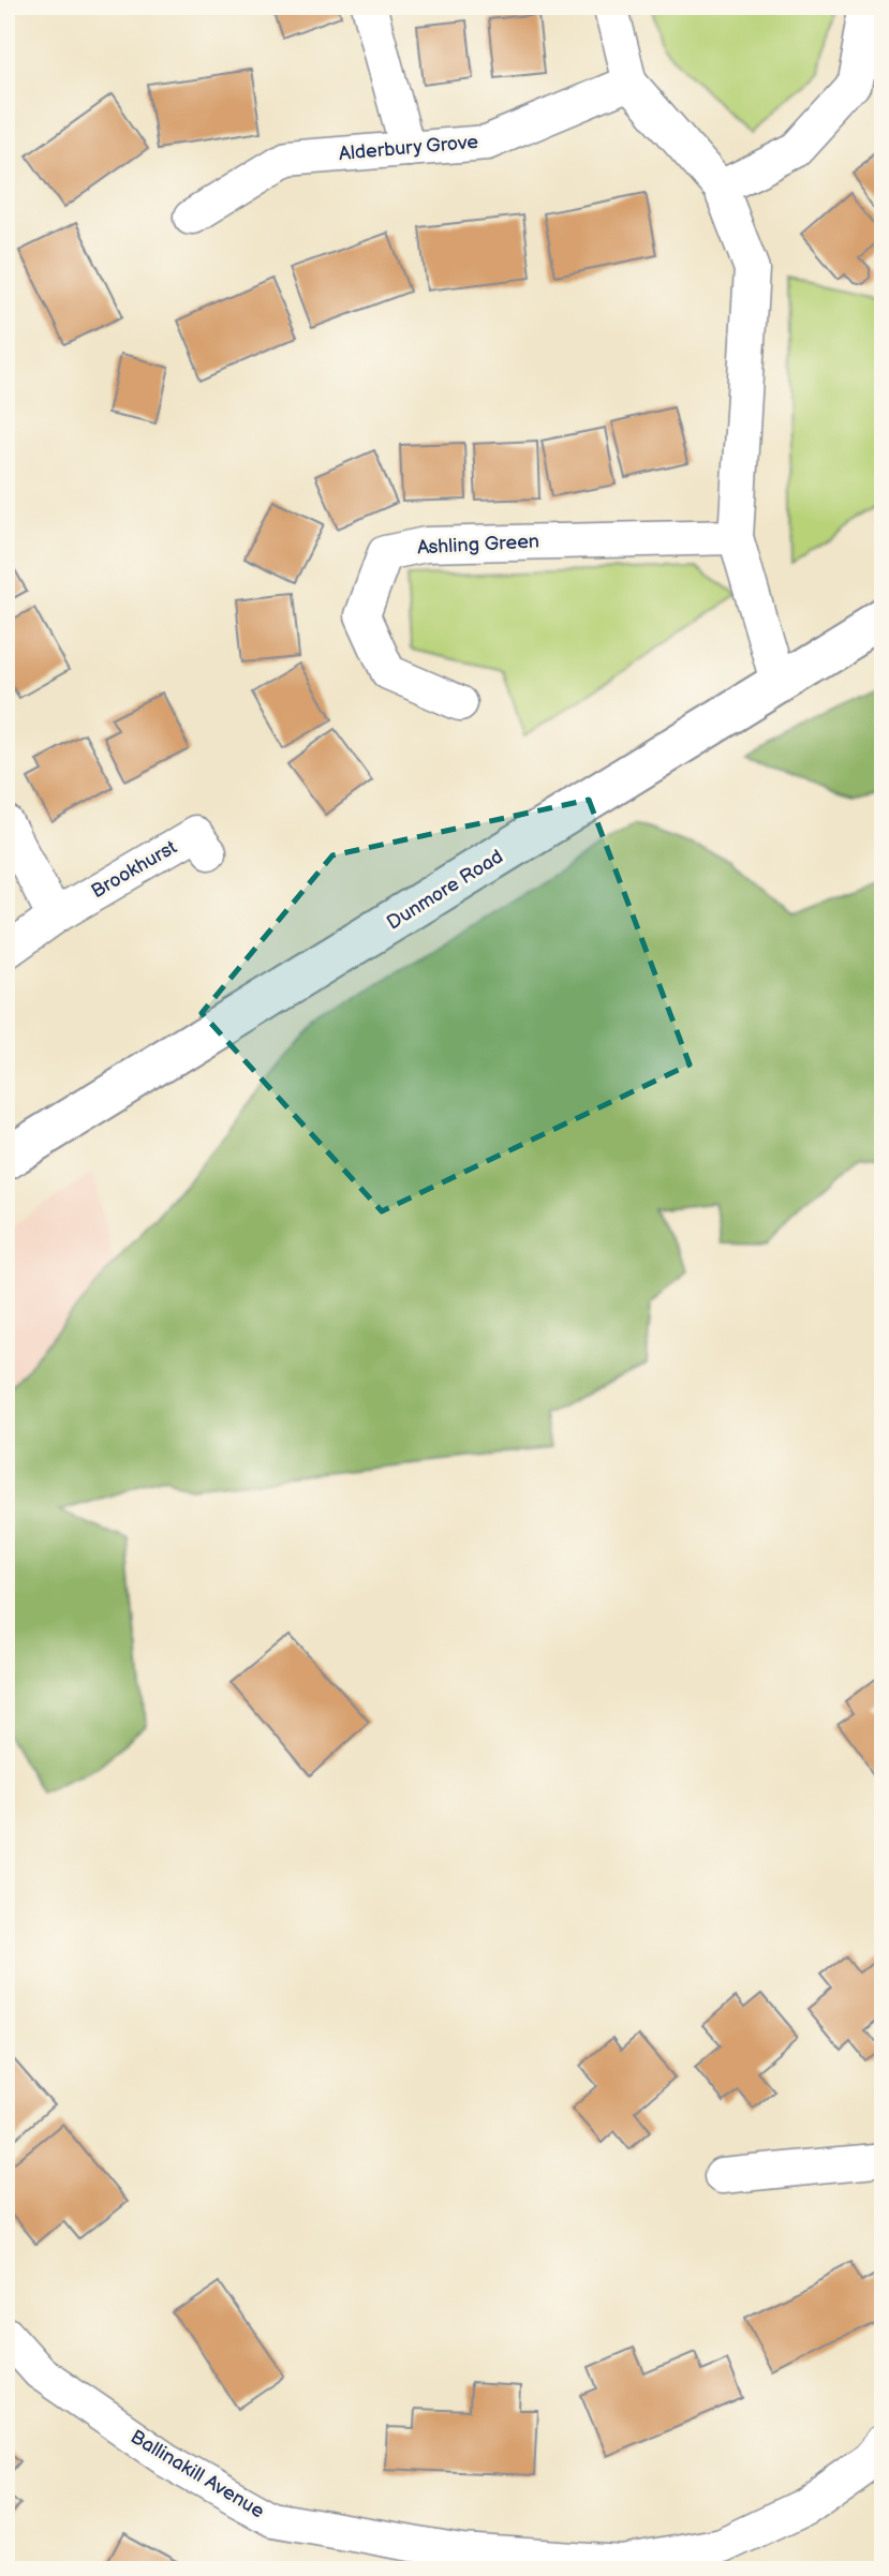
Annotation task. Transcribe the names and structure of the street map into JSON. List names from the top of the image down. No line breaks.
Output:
{"streets":{"main road":["Dunmore Road"],"street":["Alderbury Grove","Ashling Green","Brookhurst","Ballinakill Avenue"]}}
